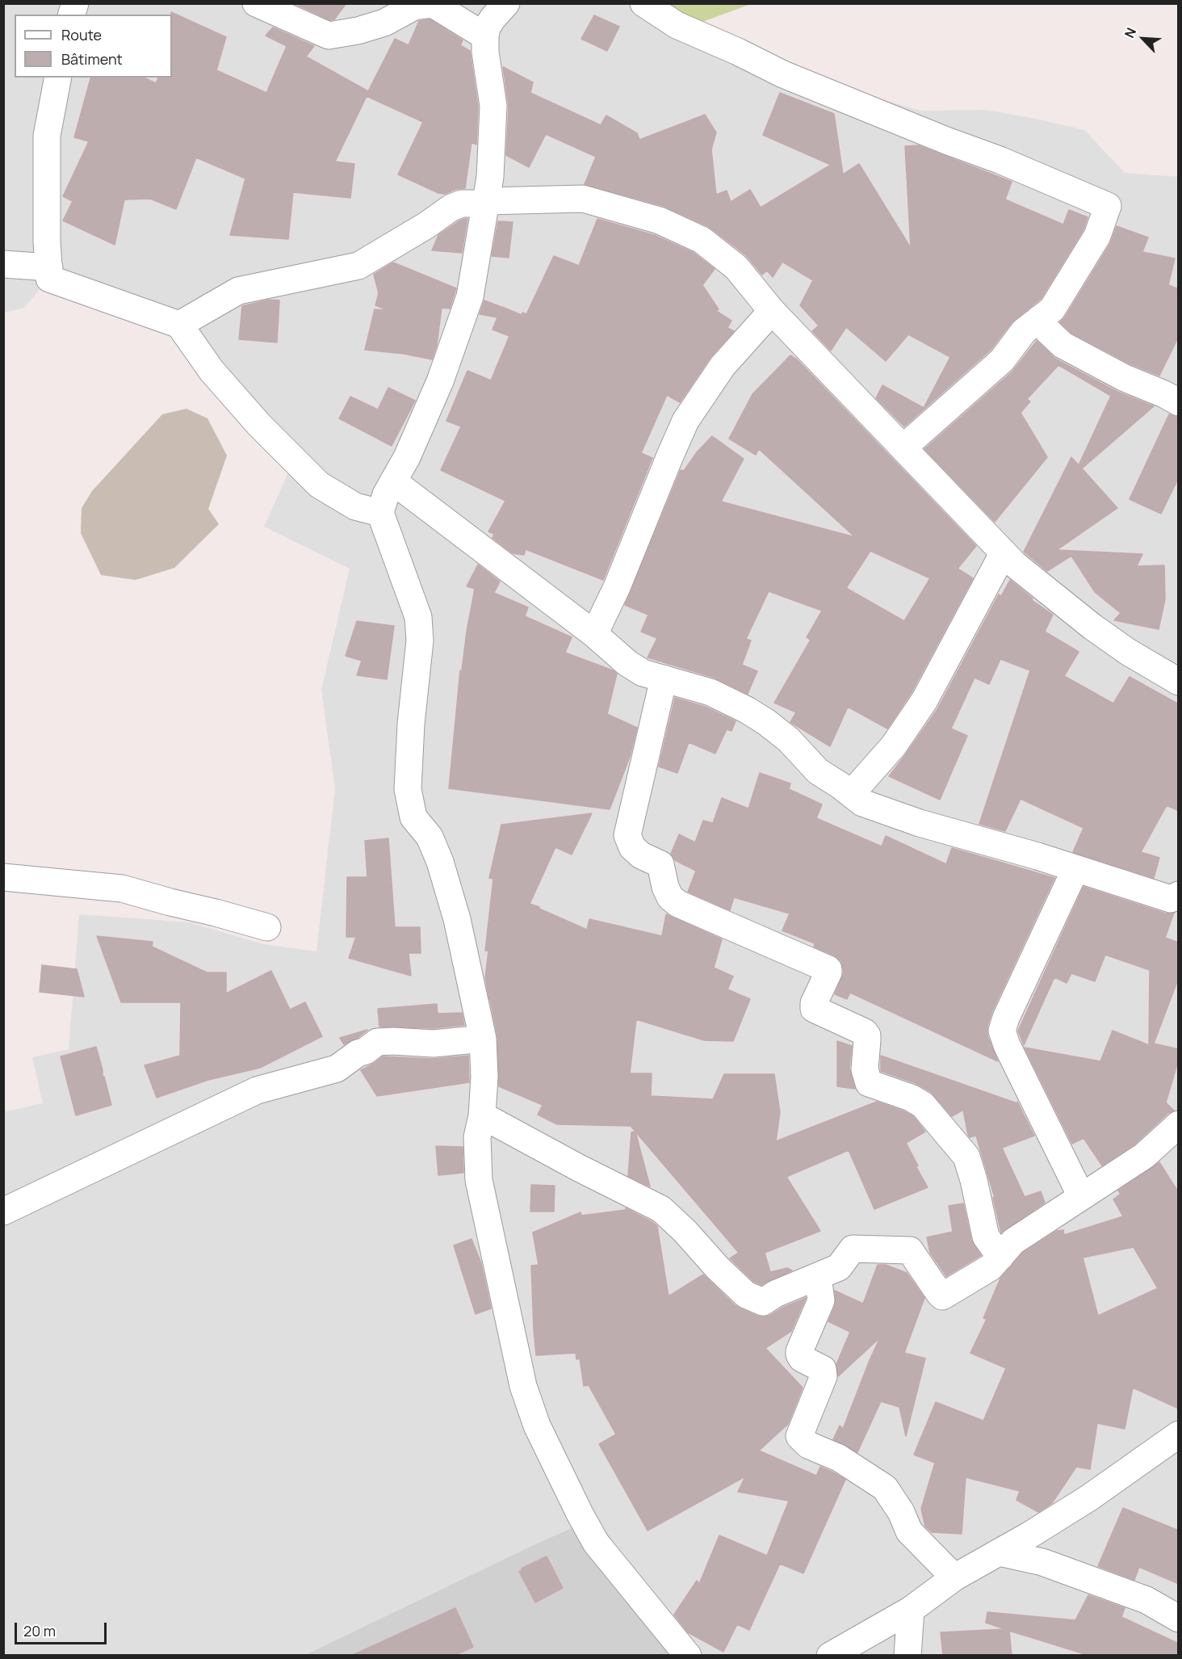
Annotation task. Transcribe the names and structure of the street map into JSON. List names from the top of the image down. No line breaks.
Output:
{"legend":["Route","Bâtiment"],"scale_bar":"20 m","north":"top left"}
